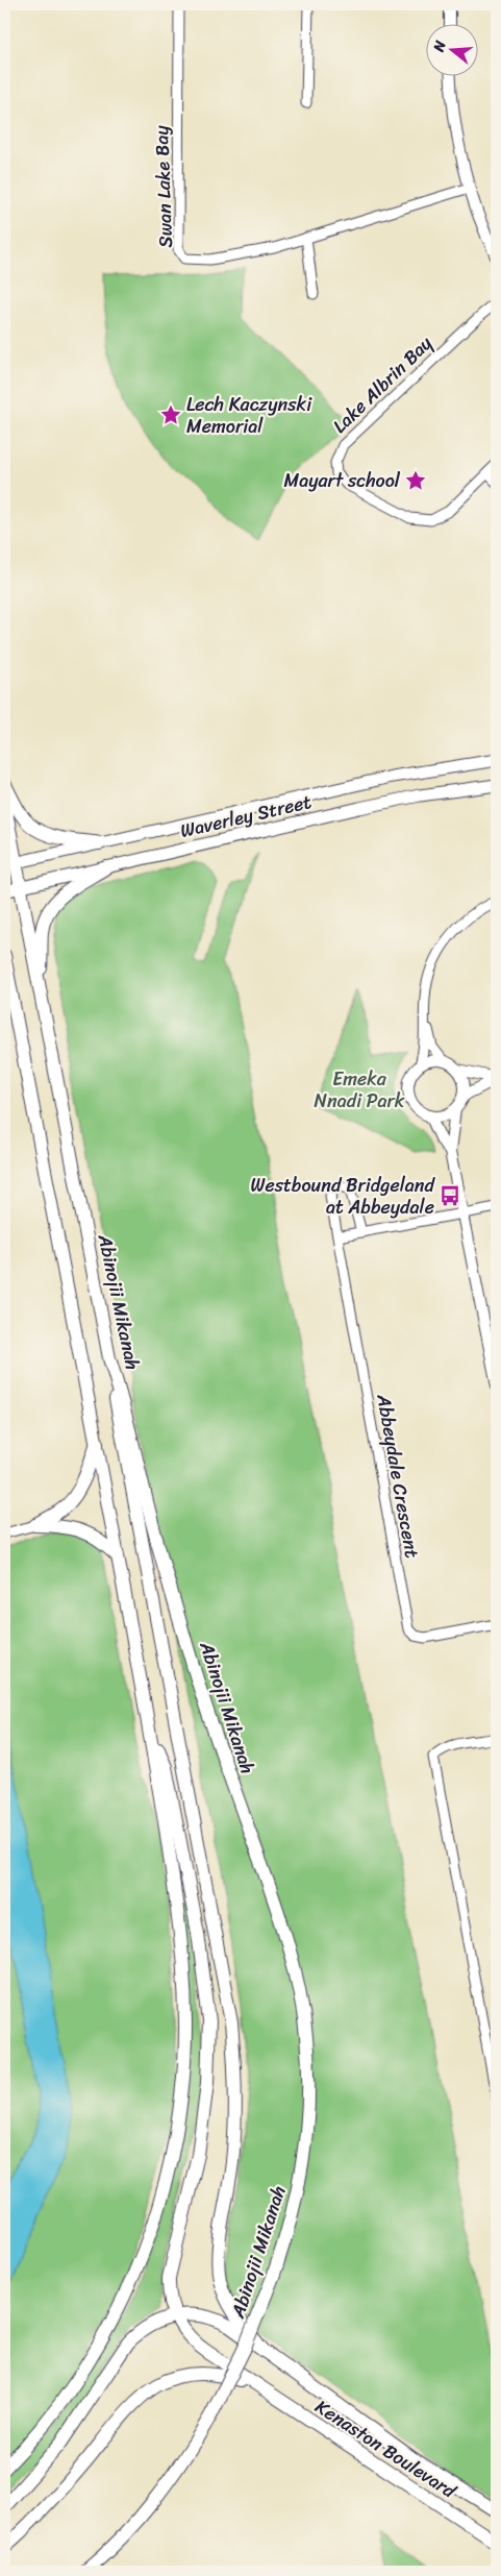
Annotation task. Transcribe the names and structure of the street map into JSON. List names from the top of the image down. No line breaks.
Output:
{"streets":{"main road":["Waverley Street","Abinojii Mikanah","Kenaston Boulevard"],"street":["Swan Lake Bay","Lake Albrin Bay","Abbeydale Crescent"]},"crossings":[["Waverley Street","Abinojii Mikanah"]],"parks":["Emeka Nnadi Park"],"places":{"place":["Lech Kaczynski Memorial","Mayart school"],"bus stop":["Westbound Bridgeland at Abbeydale"]},"north":"left"}
